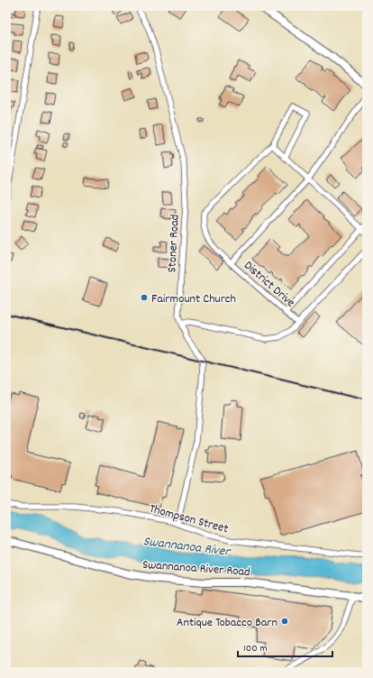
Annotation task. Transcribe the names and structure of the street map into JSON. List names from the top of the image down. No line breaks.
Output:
{"streets":{"main road":["Swannanoa River Road"],"street":["Stoner Road","District Drive","Thompson Street"]},"crossings":[["Stoner Road","District Drive"],["Stoner Road","Thompson Street"]],"water":["Swannanoa River"],"places":["Fairmount Church","Antique Tobacco Barn"],"scale_bar":"100 m"}
